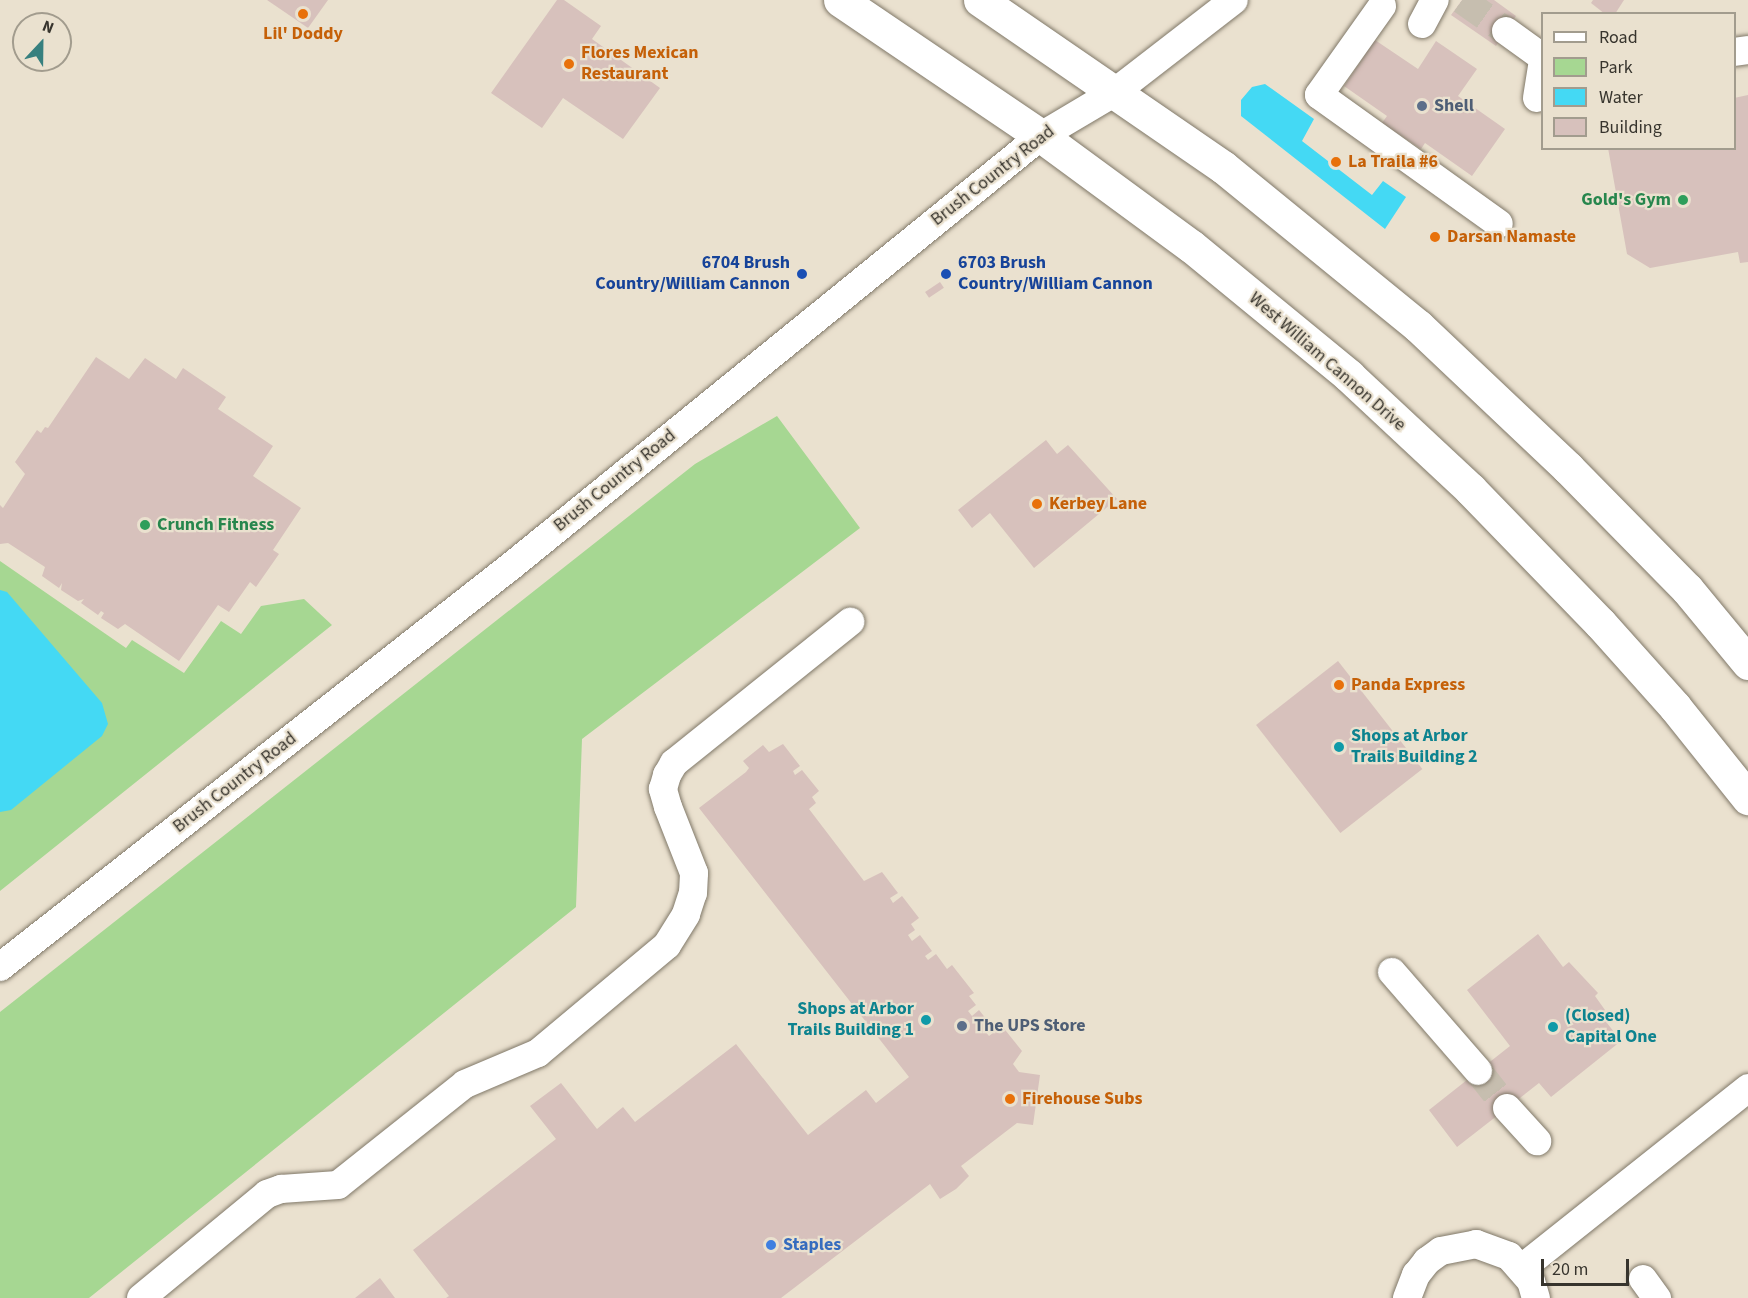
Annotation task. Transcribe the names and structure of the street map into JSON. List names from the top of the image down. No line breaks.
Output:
{"streets":{"main road":["West William Cannon Drive"],"street":["Brush Country Road"]},"crossings":[["Brush Country Road","West William Cannon Drive"]],"places":["Lil' Doddy","Flores Mexican Restaurant","Shell","La Traila #6","Gold's Gym","Darsan Namaste","6704 Brush Country/William Cannon","6703 Brush Country/William Cannon","Kerbey Lane","Crunch Fitness","Panda Express","Shops at Arbor Trails Building 2","Shops at Arbor Trails Building 1","The UPS Store","(Closed) Capital One","Firehouse Subs","Staples"],"legend":["Road","Park","Water","Building"],"scale_bar":"20 m","north":"top"}
